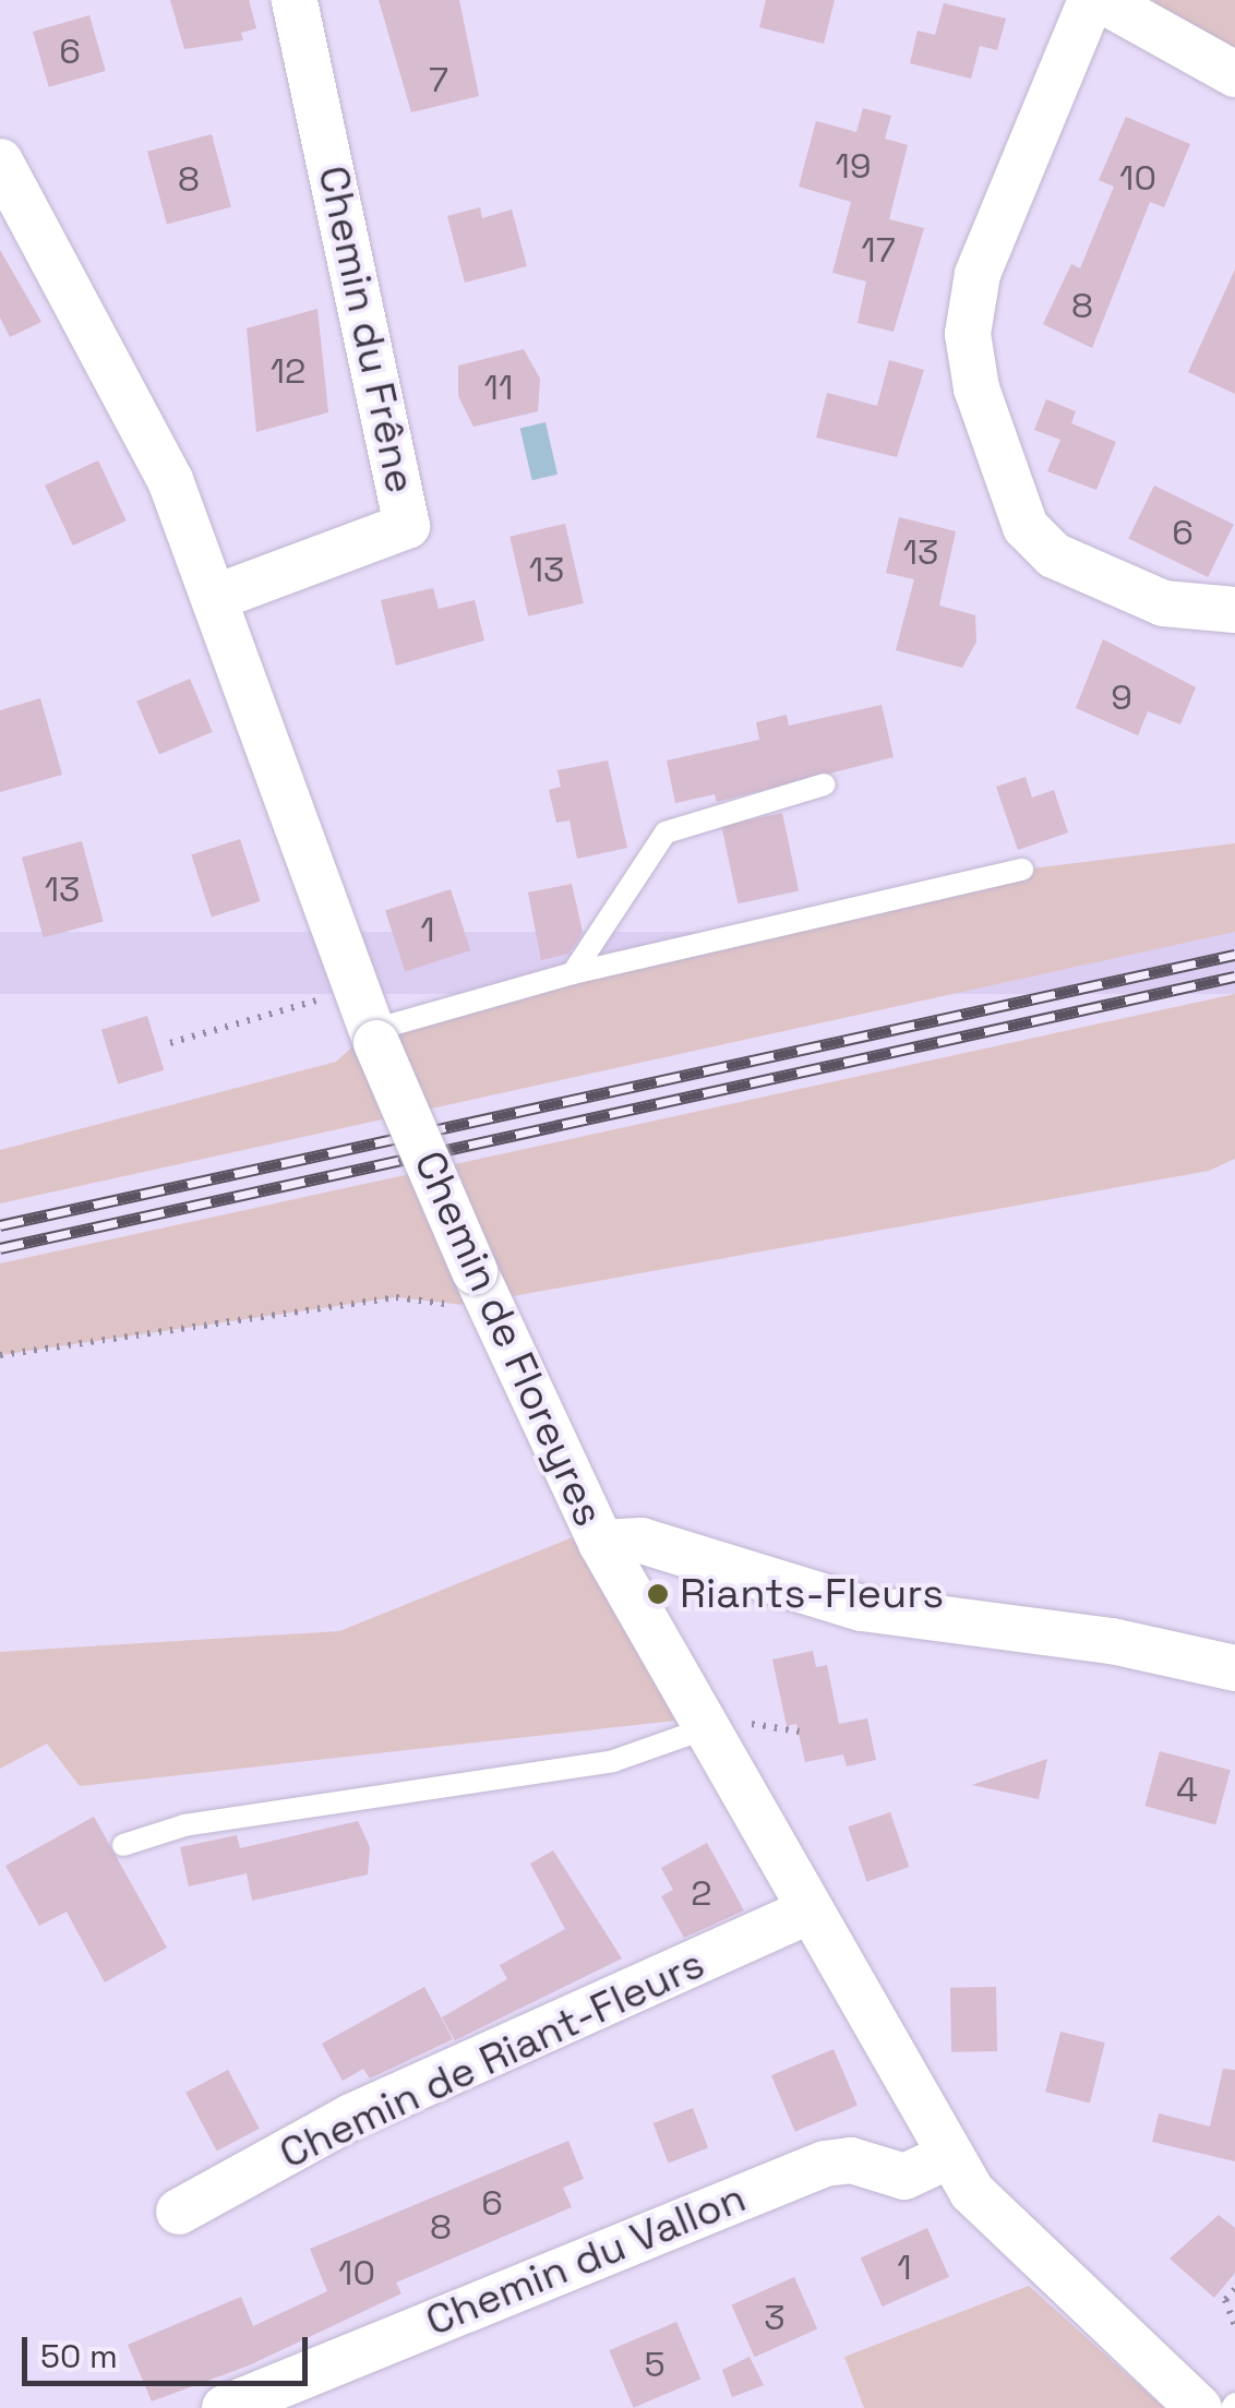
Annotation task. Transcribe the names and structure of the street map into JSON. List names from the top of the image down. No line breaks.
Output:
{"streets":{"street":["Chemin du Frêne","Chemin de Floreyres","Chemin de Riant-Fleurs","Chemin du Vallon"]},"crossings":[["Chemin du Frêne","Chemin de Floreyres"],["Chemin de Floreyres","Chemin de Riant-Fleurs"],["Chemin de Floreyres","Chemin du Vallon"]],"places":["Riants-Fleurs"],"house_numbers":["6","7","19","10","8","17","8","12","11","6","13","13","9","13","1","4","2","6","8","1","10","3","5"],"scale_bar":"50 m"}
